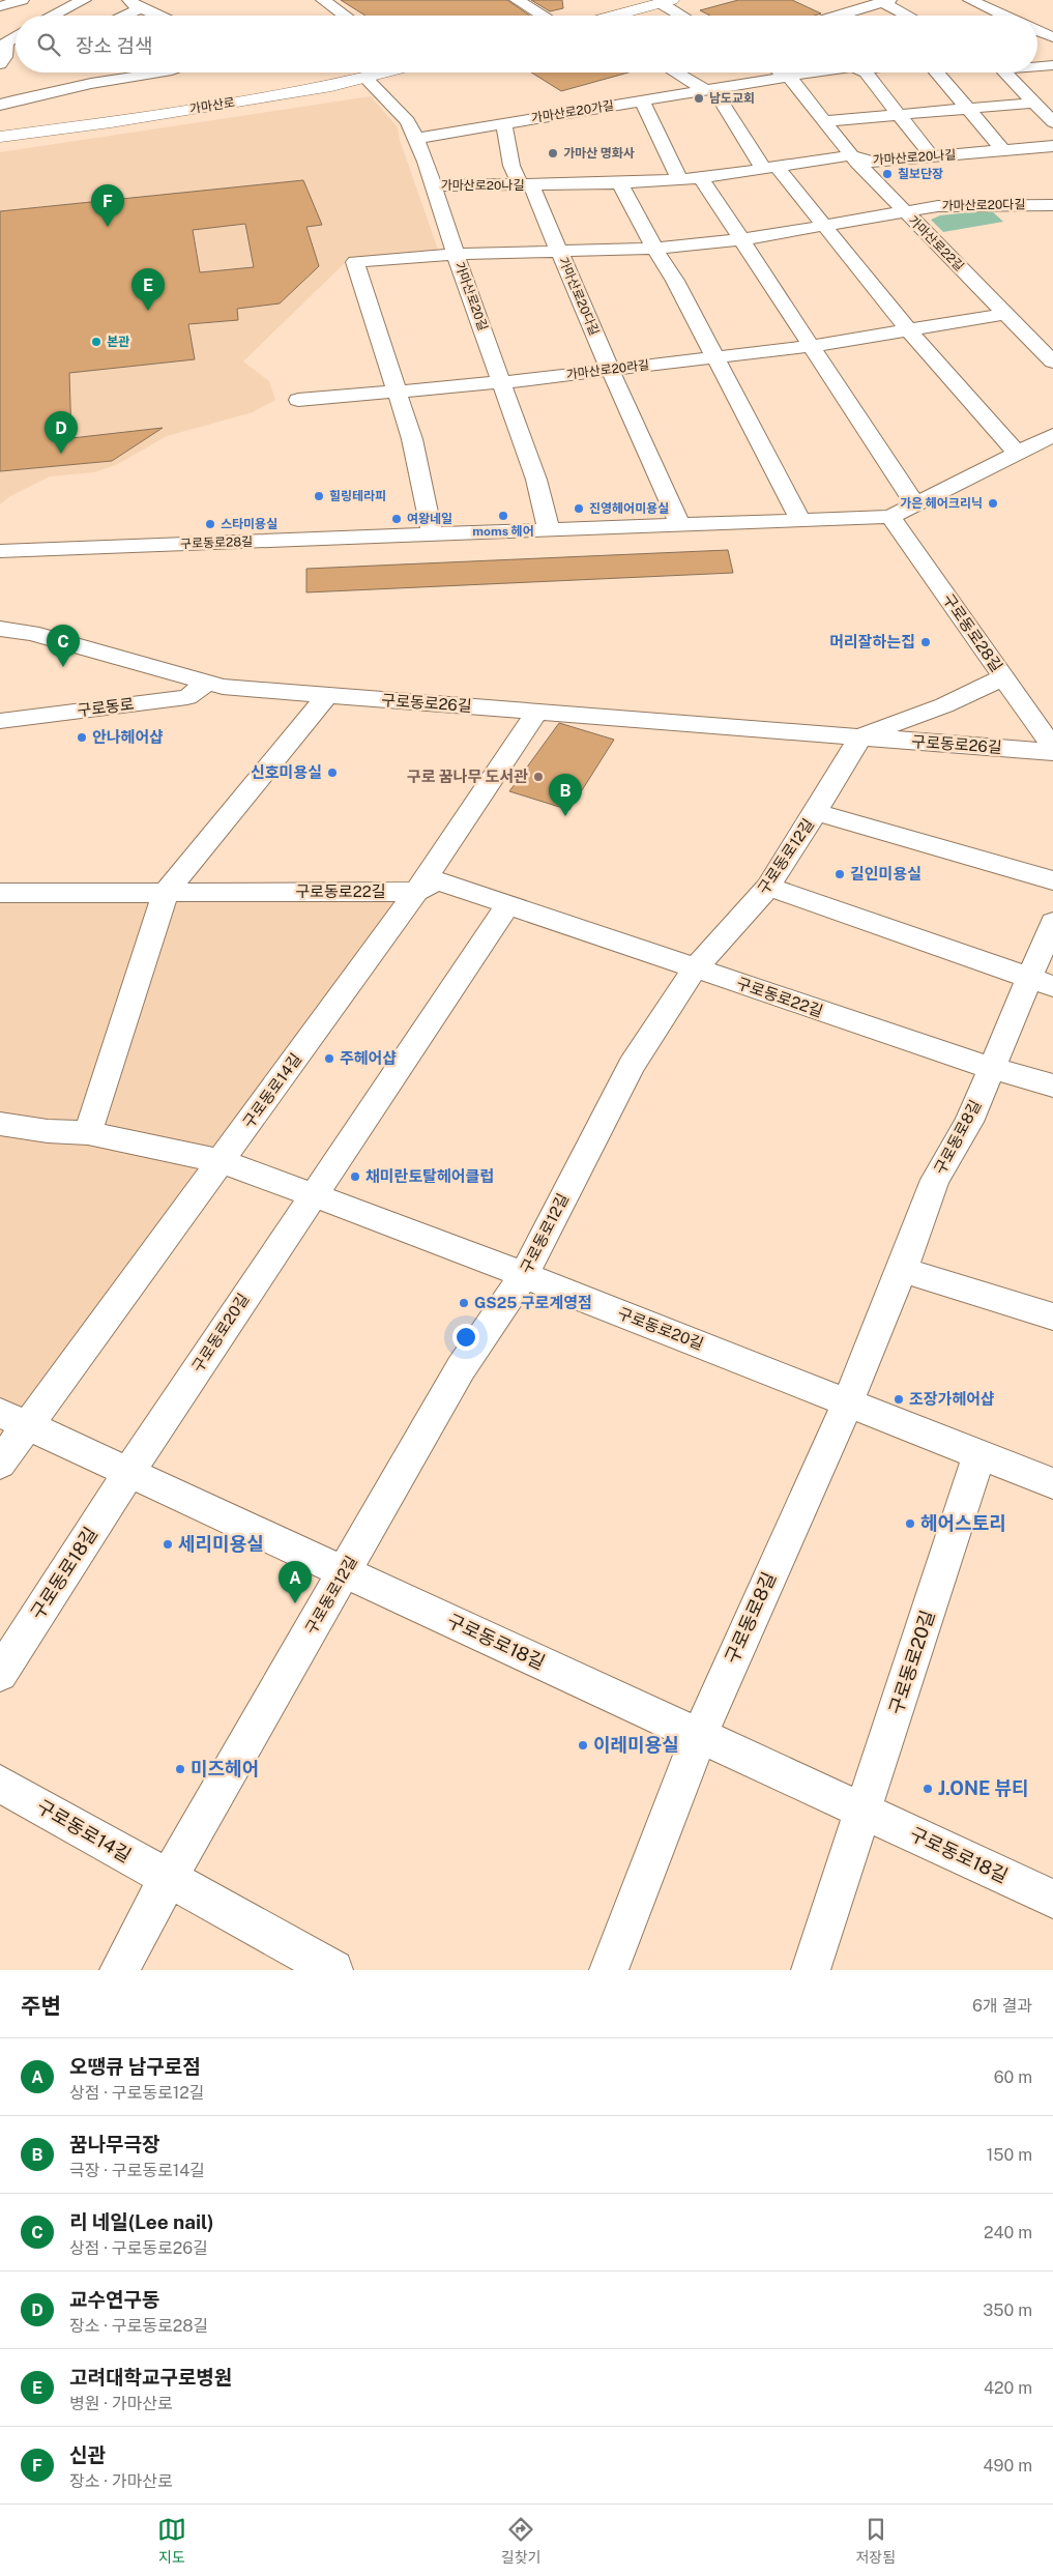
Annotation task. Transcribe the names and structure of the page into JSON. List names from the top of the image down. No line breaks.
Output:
{"streets":{"main road":["가마산로"],"street":["가마산로20가길","가마산로20나길","가마산로20다길","가마산로22길","가마산로20길","가마산로20라길","구로동로28길","구로동로26길","구로동로","구로동로12길","구로동로22길","구로동로14길","구로동로8길","구로동로20길","구로동로18길"]},"crossings":[["가마산로","가마산로20길"],["가마산로20가길","가마산로22길"],["가마산로20가길","가마산로20길"],["가마산로20나길","가마산로20다길"],["가마산로20나길","가마산로22길"],["가마산로20나길","가마산로20길"],["가마산로20다길","가마산로22길"],["가마산로20다길","가마산로20길"],["가마산로20다길","가마산로20라길"],["가마산로22길","가마산로20라길"],["가마산로20길","가마산로20라길"],["가마산로20길","구로동로28길"],["구로동로28길","구로동로26길"],["구로동로26길","구로동로"],["구로동로26길","구로동로12길"],["구로동로26길","구로동로14길"],["구로동로12길","구로동로22길"],["구로동로12길","구로동로14길"],["구로동로12길","구로동로20길"],["구로동로12길","구로동로18길"],["구로동로22길","구로동로14길"],["구로동로22길","구로동로8길"],["구로동로14길","구로동로20길"],["구로동로14길","구로동로18길"],["구로동로8길","구로동로20길"],["구로동로8길","구로동로18길"],["구로동로20길","구로동로18길"]],"places":["남도교회","가마산 명화사","칠보단장","본관","힐링테라피","가은 헤어크리닉","진영헤어미용실","moms 헤어","여왕네일","스타미용실","머리잘하는집","안나헤어샵","신호미용실","구로 꿈나무 도서관","길인미용실","주헤어샵","채미란토탈헤어클럽","GS25 구로계영점","조장가헤어샵","헤어스토리","세리미용실","이레미용실","미즈헤어","J.ONE 뷰티"],"page":{"search":"장소 검색","pins":["F","E","D","C","B","A"],"heading":["주변","6개 결과"],"list":[{"mark":"A","name":"오땡큐 남구로점","note":"상점 · 구로동로12길","value":"60 m"},{"mark":"B","name":"꿈나무극장","note":"극장 · 구로동로14길","value":"150 m"},{"mark":"C","name":"리 네일(Lee nail)","note":"상점 · 구로동로26길","value":"240 m"},{"mark":"D","name":"교수연구동","note":"장소 · 구로동로28길","value":"350 m"},{"mark":"E","name":"고려대학교구로병원","note":"병원 · 가마산로","value":"420 m"},{"mark":"F","name":"신관","note":"장소 · 가마산로","value":"490 m"}],"nav":["지도","길찾기","저장됨"]}}
